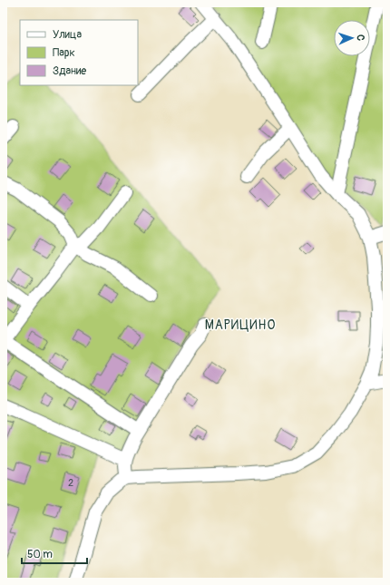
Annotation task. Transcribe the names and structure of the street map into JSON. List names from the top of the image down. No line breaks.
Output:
{"districts":["МАРИЦИНО"],"house_numbers":["2"],"legend":["Улица","Парк","Здание"],"scale_bar":"50 m","north":"right"}
